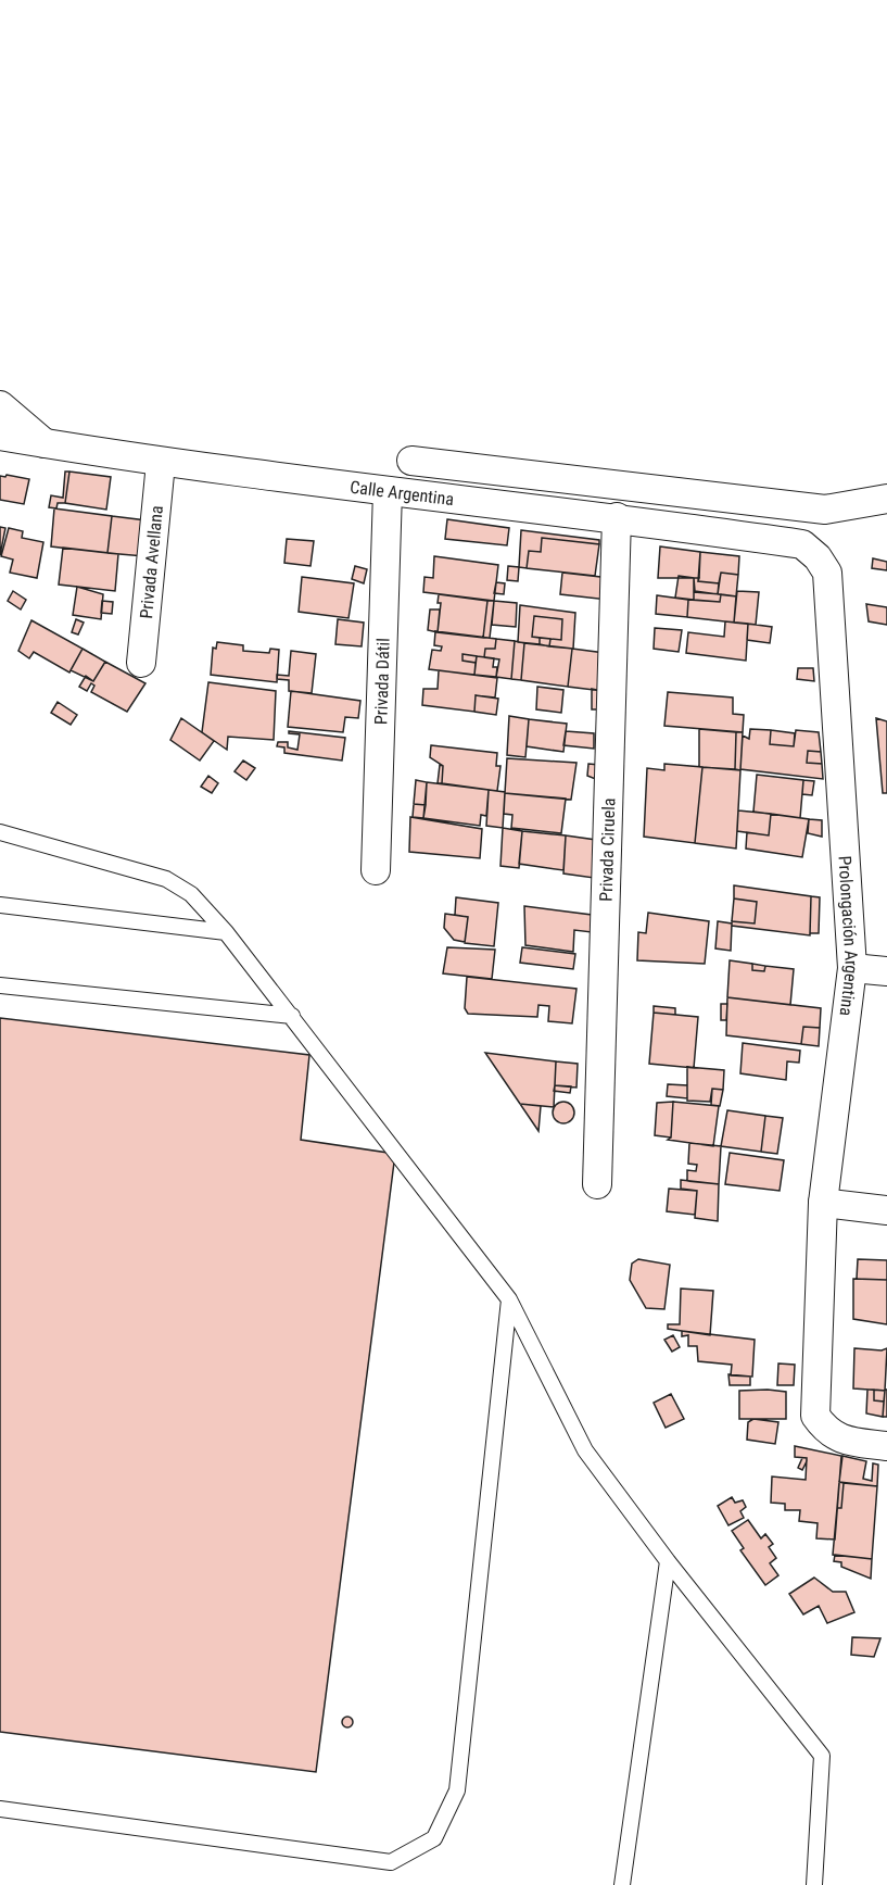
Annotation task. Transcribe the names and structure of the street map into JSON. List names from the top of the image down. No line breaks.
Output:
{"streets":{"street":["Calle Argentina","Privada Avellana","Privada Dátil","Privada Ciruela","Prolongación Argentina"]},"crossings":[["Calle Argentina","Privada Avellana"],["Calle Argentina","Privada Dátil"],["Calle Argentina","Privada Ciruela"],["Calle Argentina","Prolongación Argentina"]]}
